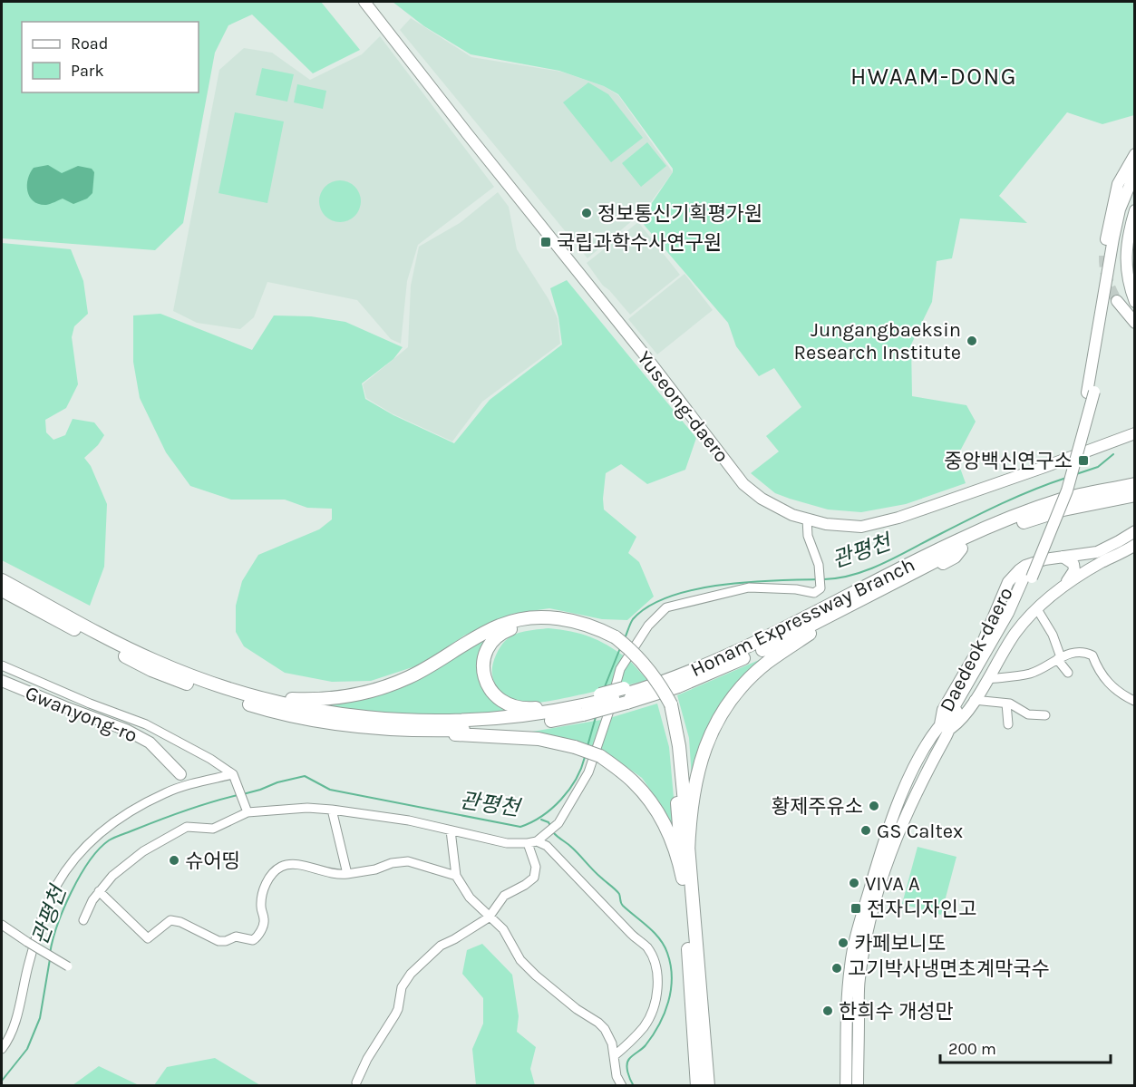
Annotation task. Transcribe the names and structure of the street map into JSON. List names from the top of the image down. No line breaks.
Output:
{"streets":{"highway":["Honam Expressway Branch"],"main road":["Yuseong-daero","Daedeok-daero","Gwanyong-ro"]},"districts":["HWAAM-DONG"],"water":["관평천"],"places":{"other":["정보통신기획평가원","Jungangbaeksin Research Institute","황제주유소","GS Caltex","슈어띵","VIVA A","카페보니또","고기박사냉면초계막국수","한희수 개성만"],"transit":["국립과학수사연구원","중앙백신연구소","전자디자인고"]},"legend":["Road","Park"],"scale_bar":"200 m"}
